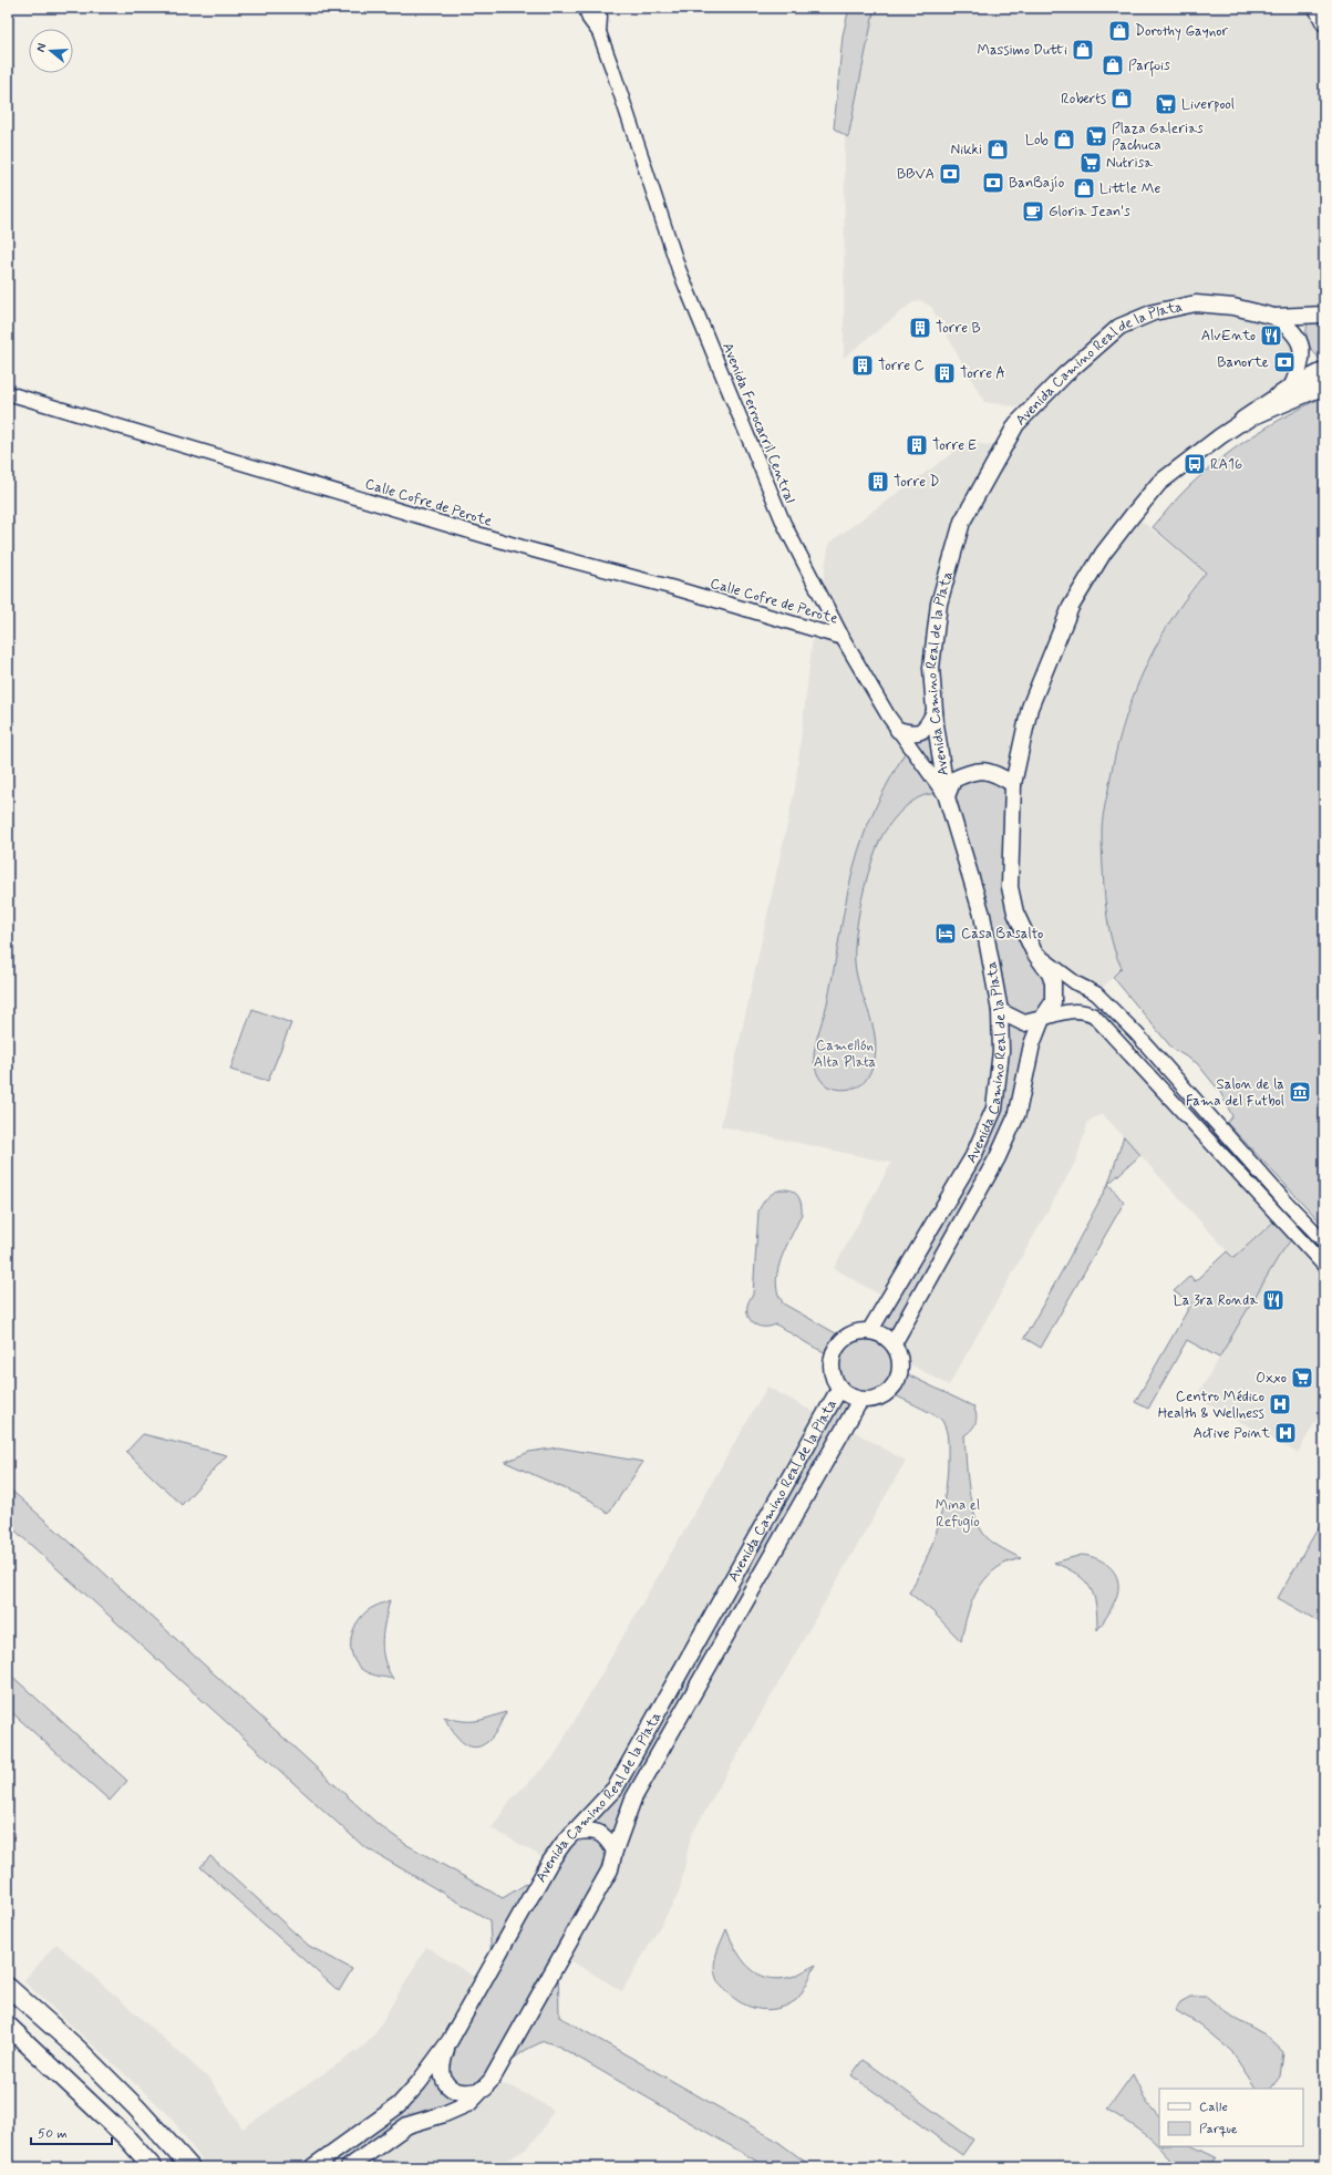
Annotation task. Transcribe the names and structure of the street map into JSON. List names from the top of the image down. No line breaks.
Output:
{"streets":{"main road":["Avenida Camino Real de la Plata"],"street":["Avenida Ferrocarril Central","Calle Cofre de Perote"]},"crossings":[["Avenida Camino Real de la Plata","Avenida Ferrocarril Central"],["Avenida Ferrocarril Central","Calle Cofre de Perote"]],"parks":["Camellón Alta Plata","Mina el Refugio"],"places":{"shop":["Dorothy Gaynor","Massimo Dutti","Parfois","Roberts","Lob","Nikki","Little Me"],"supermarket":["Liverpool","Plaza Galerias Pachuca","Nutrisa","Oxxo"],"bank":["BBVA","BanBajío","Banorte"],"cafe":["Gloria Jean's"],"building":["Torre B","Torre C","Torre A","Torre E","Torre D"],"restaurant":["AlvEnto","La 3ra Ronda"],"bus stop":["RA16"],"hotel":["Casa Basalto"],"museum":["Salon de la Fama del Futbol"],"hospital":["Centro Médico Health & Wellness","Active Point"]},"legend":["Calle","Parque"],"scale_bar":"50 m","north":"left"}
